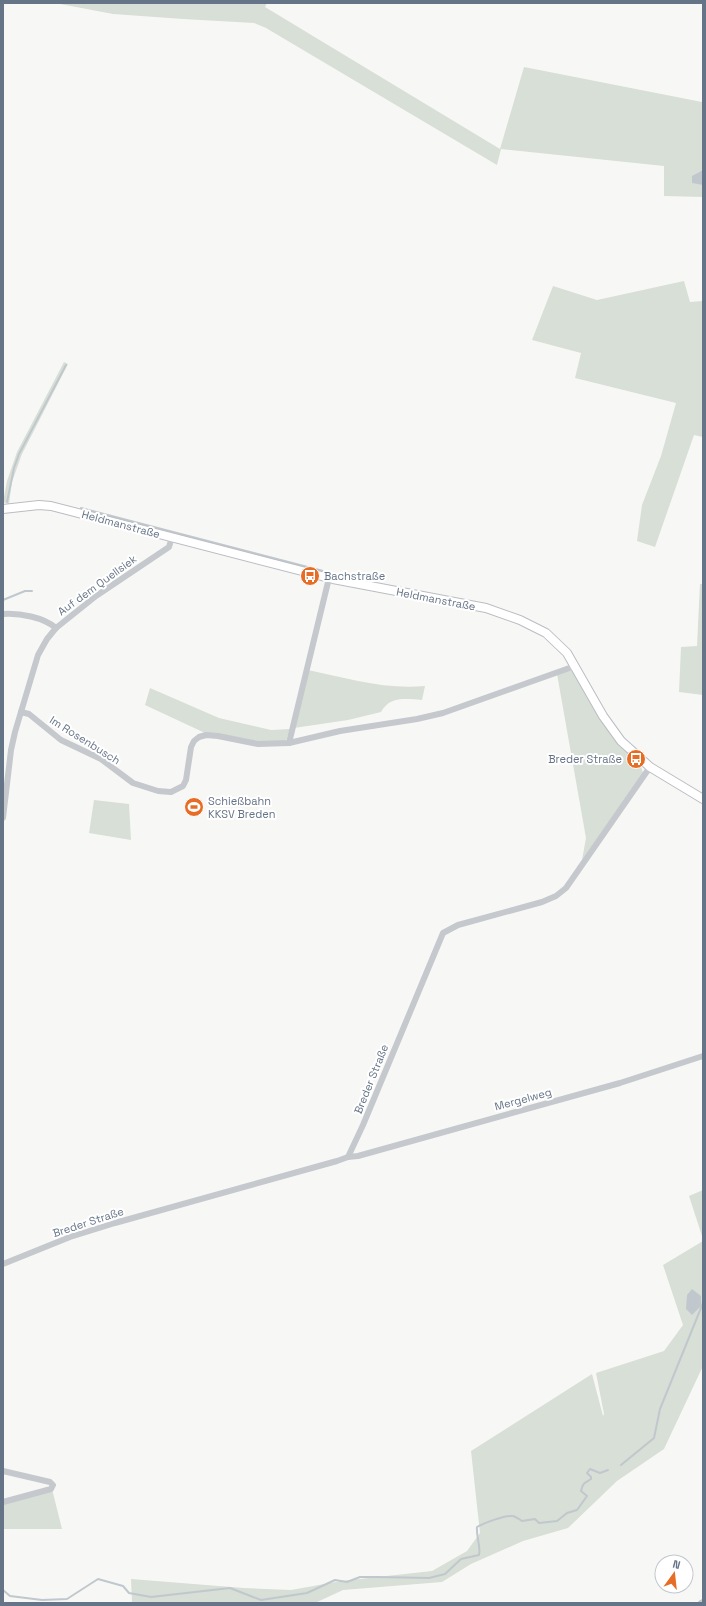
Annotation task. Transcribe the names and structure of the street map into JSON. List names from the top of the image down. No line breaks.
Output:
{"streets":{"main road":["Heldmanstraße"],"street":["Auf dem Quellsiek","Im Rosenbusch","Breder Straße","Mergelweg"]},"crossings":[["Heldmanstraße","Auf dem Quellsiek"],["Heldmanstraße","Breder Straße"],["Auf dem Quellsiek","Im Rosenbusch"],["Breder Straße","Mergelweg"]],"places":{"bus stop":["Bachstraße","Breder Straße"],"sports":["Schießbahn KKSV Breden"]},"north":"top"}
